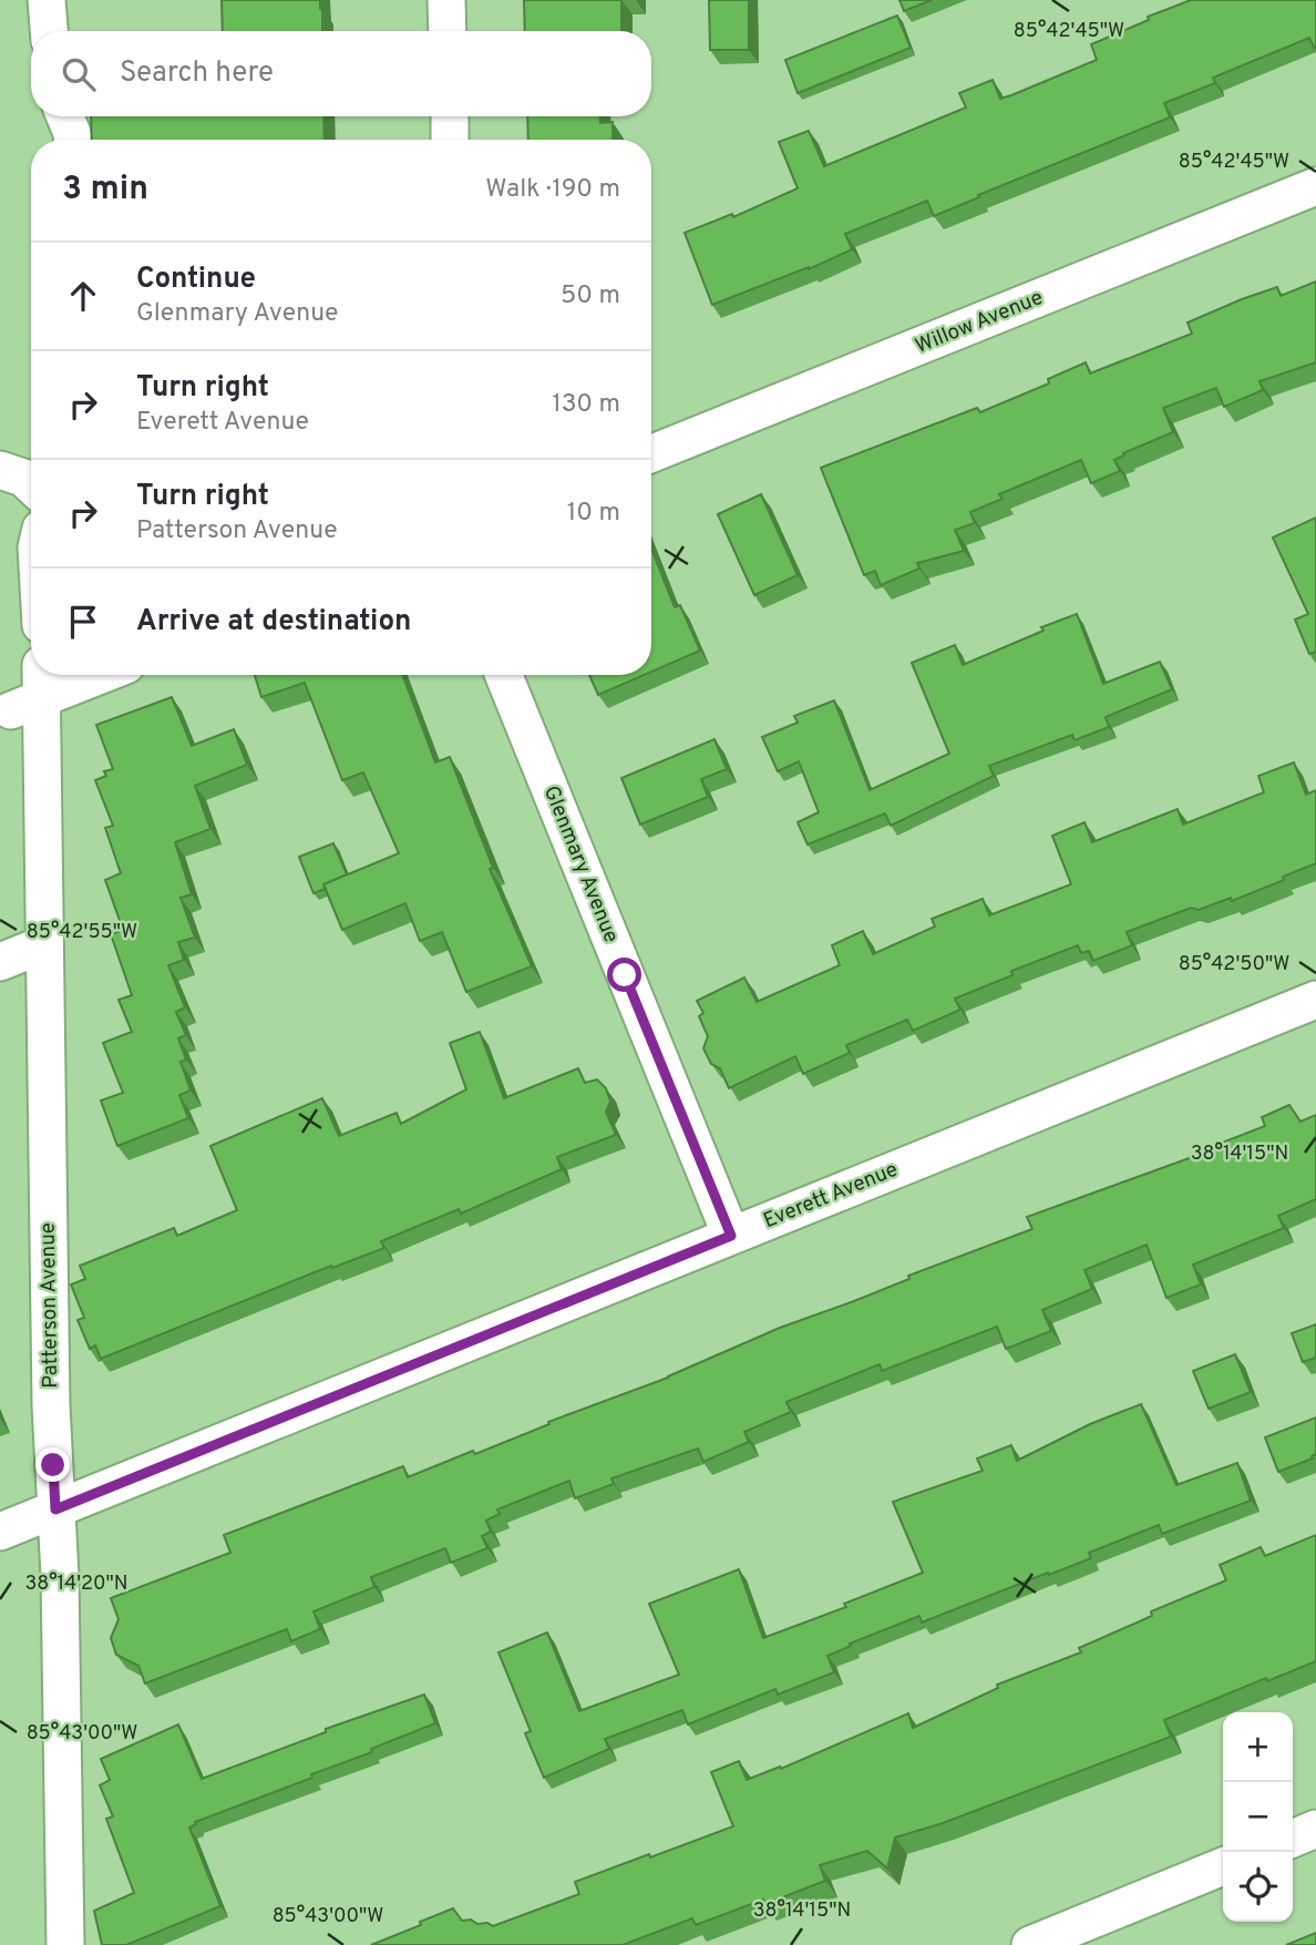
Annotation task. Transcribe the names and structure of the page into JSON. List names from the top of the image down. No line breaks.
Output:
{"streets":{"street":["Willow Avenue","Glenmary Avenue","Everett Avenue","Patterson Avenue"]},"crossings":[["Glenmary Avenue","Everett Avenue"],["Everett Avenue","Patterson Avenue"]],"page":{"search":"Search here","heading":["3 min","Walk · 190 m"],"list":[["Continue","Glenmary Avenue","50 m"],["Turn right","Everett Avenue","130 m"],["Turn right","Patterson Avenue","10 m"],"Arrive at destination"],"map_buttons":["+","−"]},"coordinates":["85°42'45\"W","85°42'55\"W","85°42'50\"W","38°14'15\"N","38°14'20\"N","85°43'00\"W"]}
